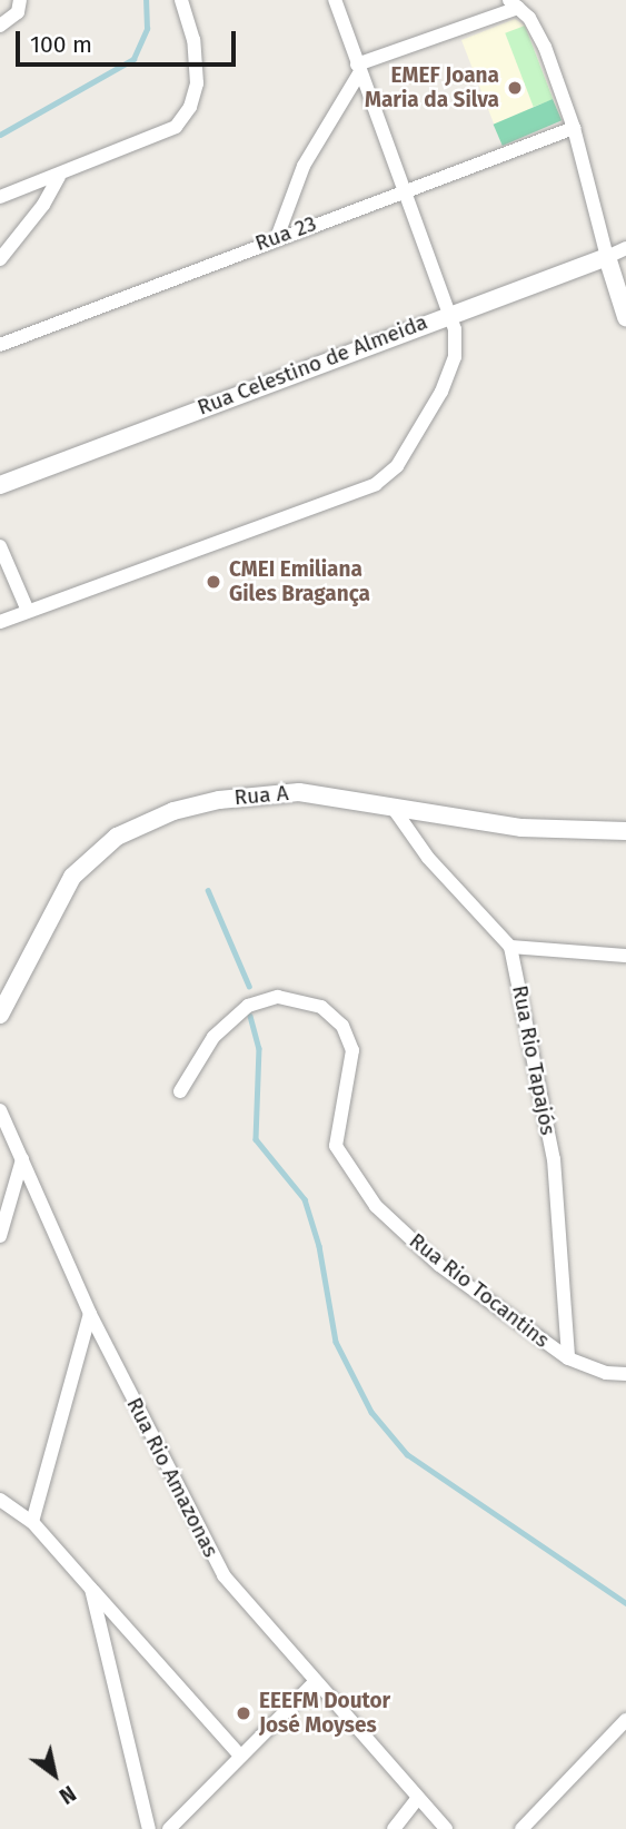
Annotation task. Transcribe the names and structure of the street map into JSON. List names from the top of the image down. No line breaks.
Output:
{"streets":{"street":["Rua 23","Rua Celestino de Almeida","Rua A","Rua Rio Tapajós","Rua Rio Tocantins","Rua Rio Amazonas"]},"crossings":[["Rua Rio Tapajós","Rua Rio Tocantins"]],"places":["EMEF Joana Maria da Silva","CMEI Emiliana Giles Bragança","EEEFM Doutor José Moyses"],"scale_bar":"100 m","north":"bottom right"}
